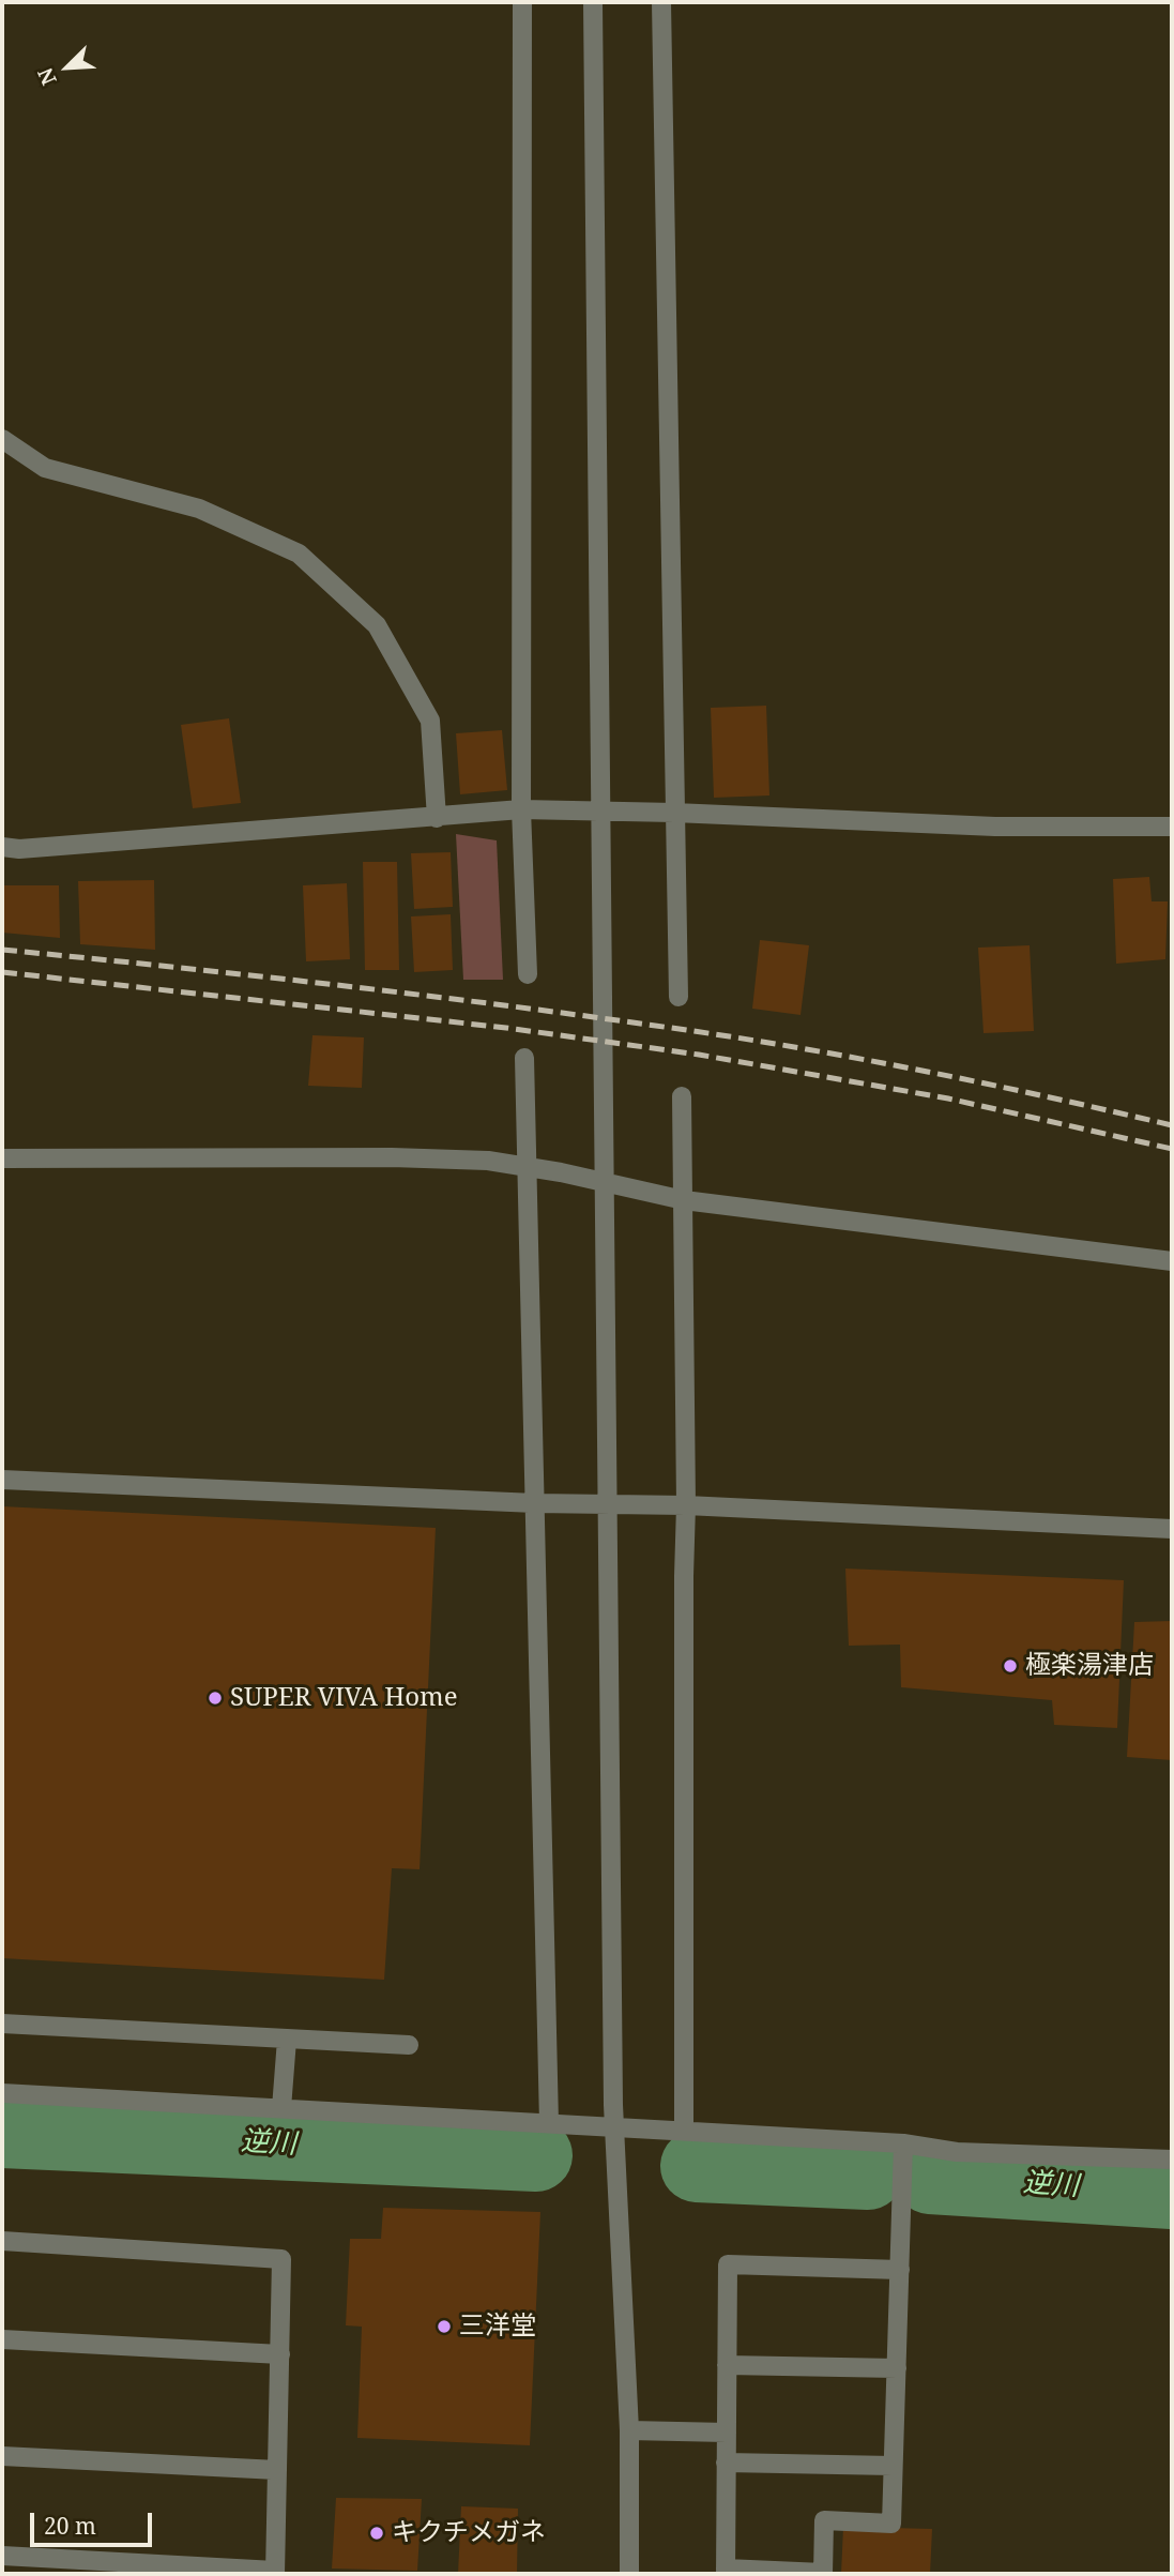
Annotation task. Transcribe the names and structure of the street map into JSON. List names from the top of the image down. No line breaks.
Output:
{"water":["逆川"],"places":["極楽湯津店","SUPER VIVA Home","三洋堂","キクチメガネ"],"scale_bar":"20 m","north":"bottom left"}
